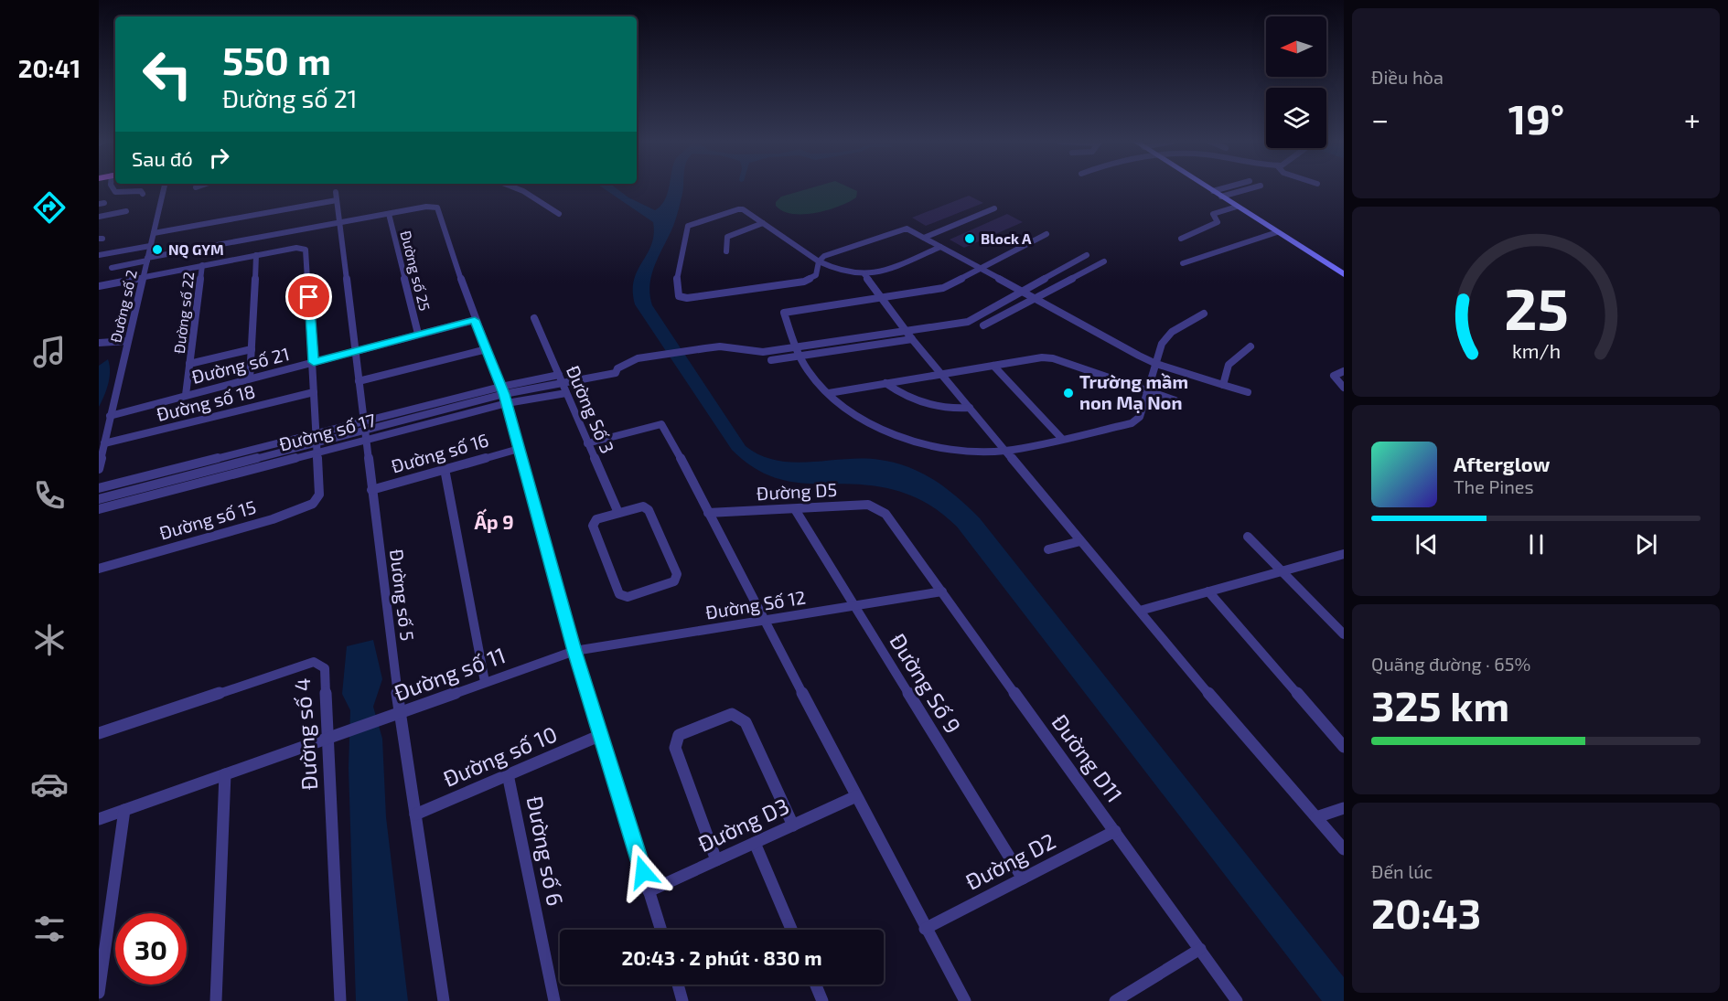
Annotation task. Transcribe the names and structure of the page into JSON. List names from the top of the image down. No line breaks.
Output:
{"streets":{"street":["Đường số 25","Đường số 2","Đường số 22","Đường số 21","Đường số 18","Đường Số 3","Đường số 17","Đường số 16","Đường D5","Đường số 15","Đường số 5","Đường Số 12","Đường số 11","Đường Số 9","Đường số 4","Đường số 10","Đường D11","Đường D3","Đường số 6","Đường D2"]},"crossings":[["Đường số 25","Đường số 21"],["Đường số 2","Đường số 21"],["Đường số 2","Đường số 18"],["Đường số 2","Đường số 5"],["Đường số 22","Đường số 21"],["Đường số 21","Đường số 5"],["Đường Số 3","Đường số 17"],["Đường số 17","Đường số 15"],["Đường số 17","Đường số 5"],["Đường số 16","Đường số 5"],["Đường D5","Đường Số 9"],["Đường D5","Đường D11"],["Đường số 5","Đường số 11"],["Đường số 5","Đường số 10"],["Đường Số 12","Đường số 11"],["Đường Số 12","Đường Số 9"],["Đường Số 12","Đường D11"],["Đường số 11","Đường số 4"],["Đường Số 9","Đường D2"],["Đường số 10","Đường số 6"],["Đường D11","Đường D2"]],"districts":["Ấp 9"],"places":["Block A","NQ GYM","Trường mầm non Mạ Non"],"north":"left","page":{"tabs":"20:41","tile":["Điều hòa",["Quãng đường · 65%","325 km"],["Đến lúc","20:43"]],"turn":["550 m","Đường số 21"],"heat":["−","19°","+"],"then":"Sau đó","song":["Afterglow","The Pines"],"limit":"30","trip":"20:43 · 2 phút · 830 m","gauge":["25","km/h"]}}
